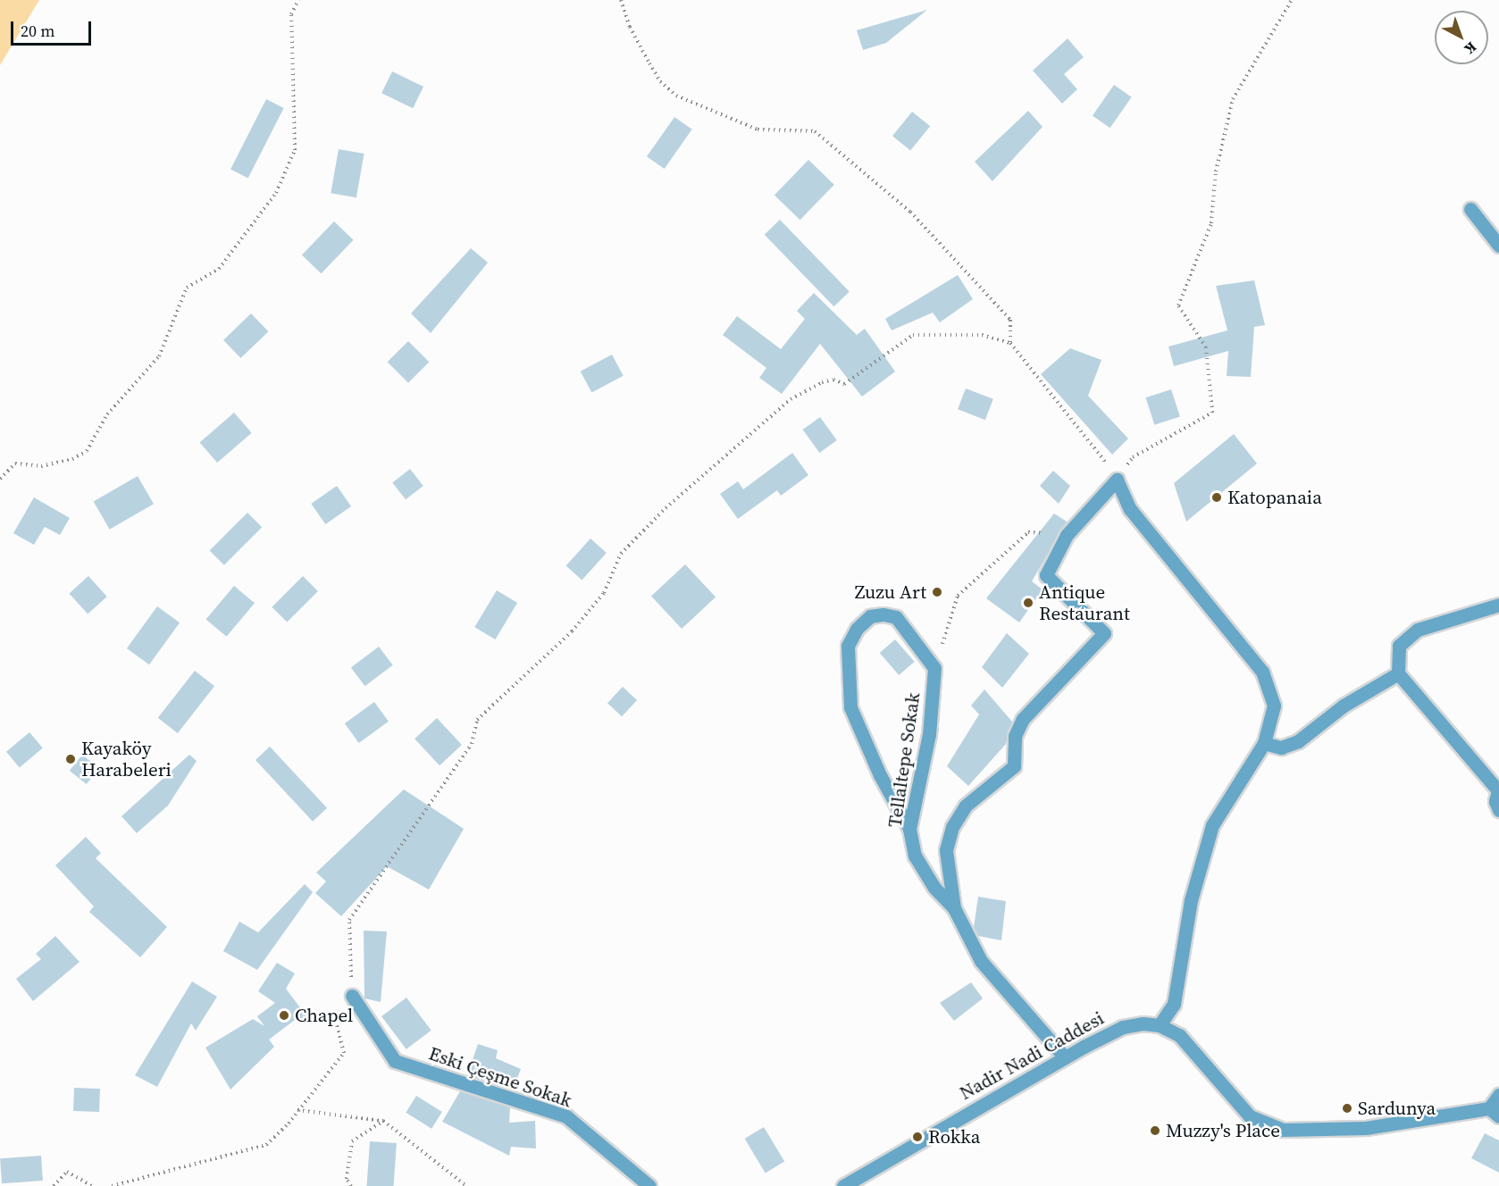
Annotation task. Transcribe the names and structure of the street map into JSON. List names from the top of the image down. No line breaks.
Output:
{"streets":{"street":["Tellaltepe Sokak","Nadir Nadi Caddesi","Eski Çeşme Sokak"]},"places":["Katopanaia","Zuzu Art","Antique Restaurant","Kayaköy Harabeleri","Chapel","Sardunya","Muzzy's Place","Rokka"],"scale_bar":"20 m","north":"bottom right"}
